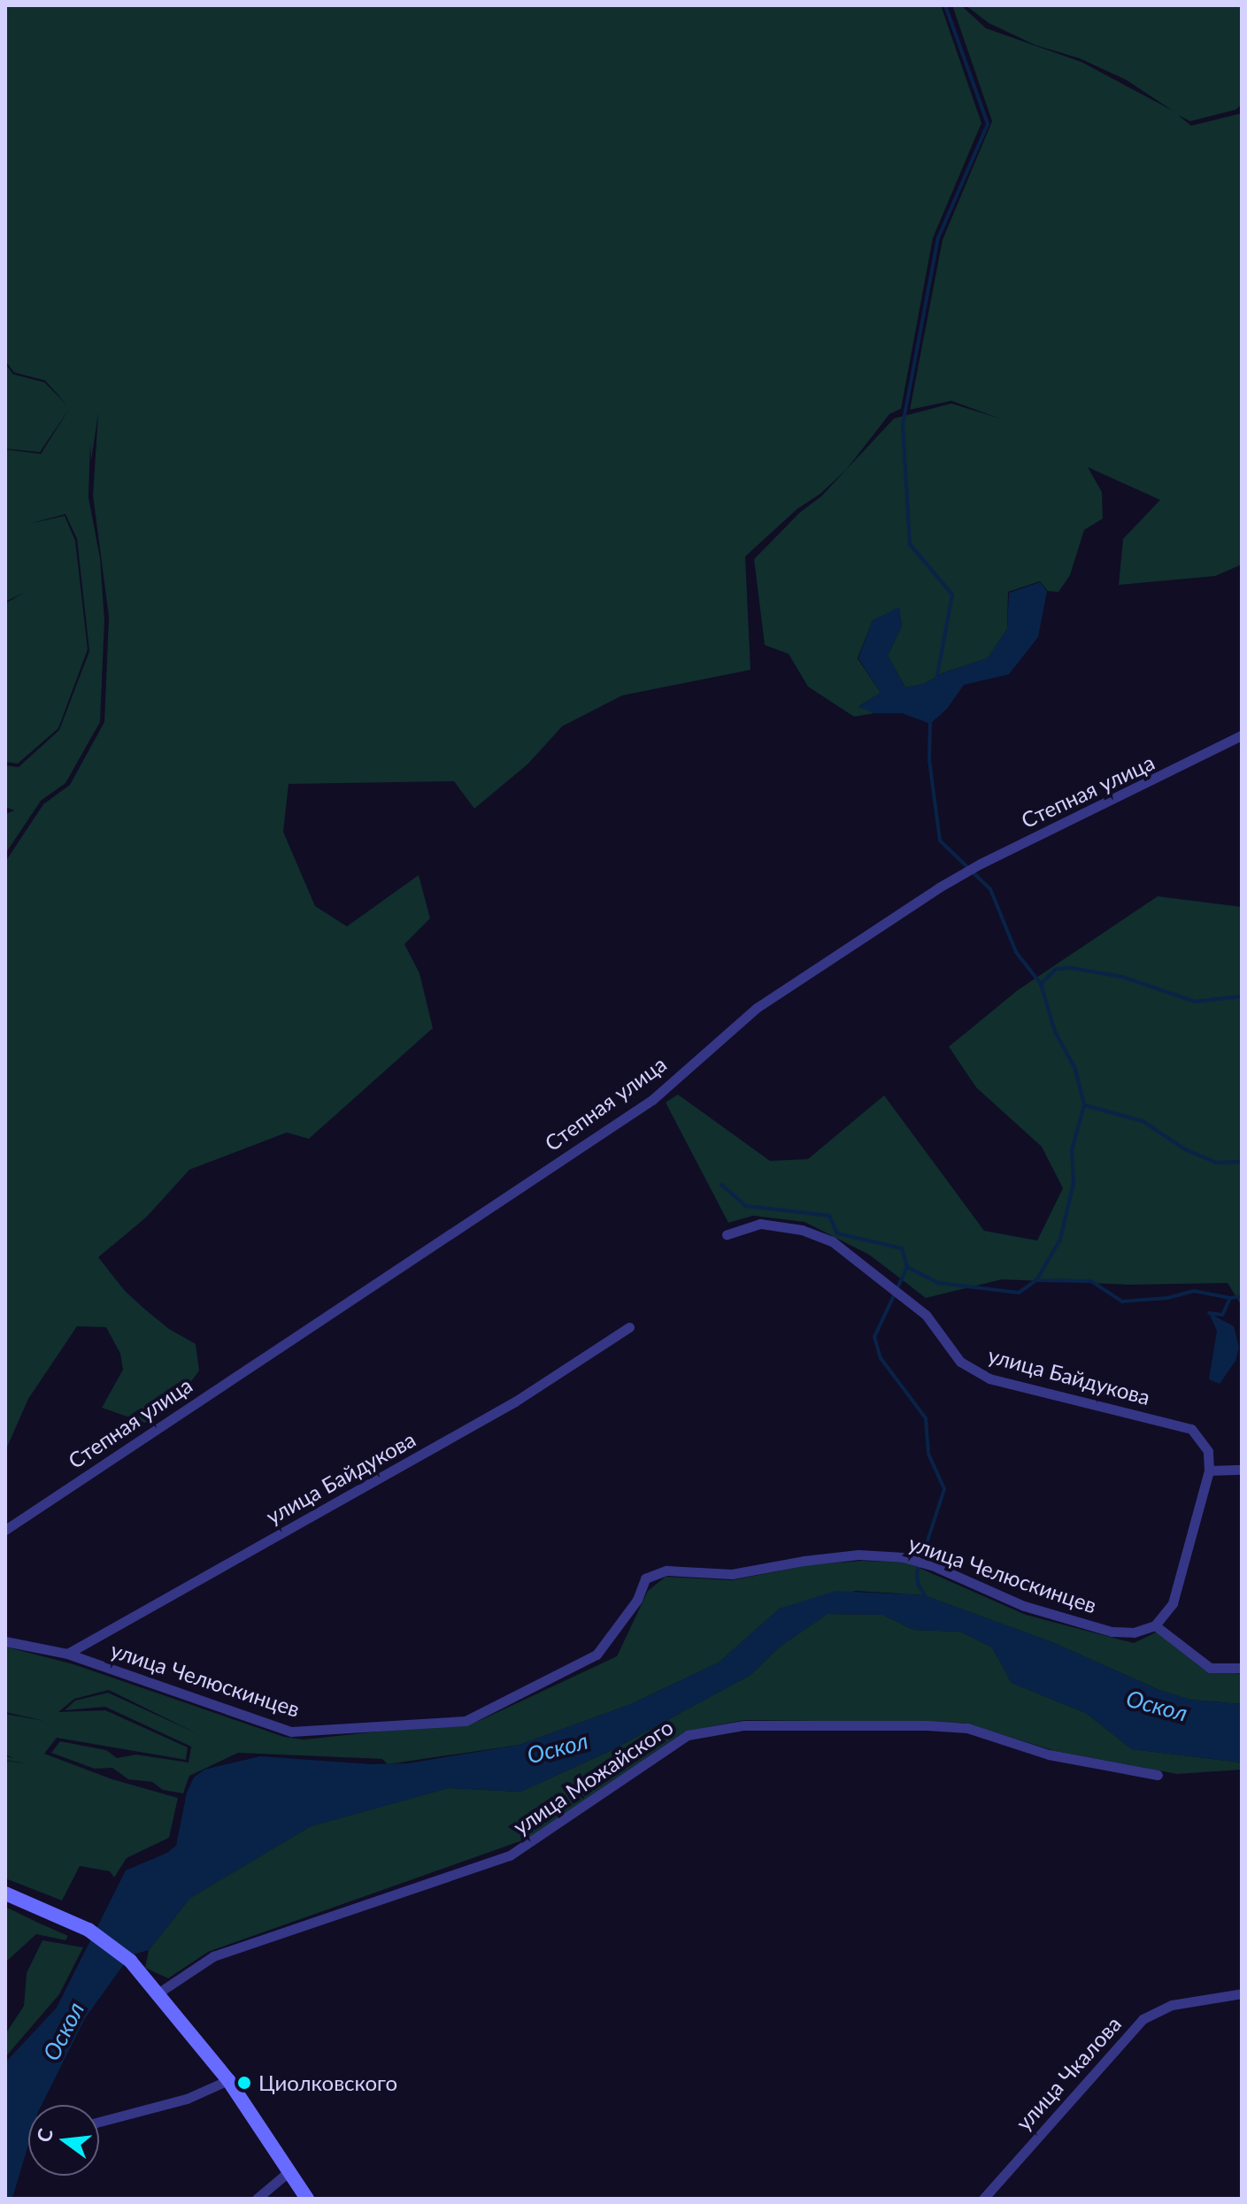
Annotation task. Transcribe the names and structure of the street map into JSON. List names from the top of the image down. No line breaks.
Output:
{"streets":{"street":["Степная улица","улица Байдукова","улица Челюскинцев","улица Можайского","улица Чкалова"]},"crossings":[["улица Байдукова","улица Челюскинцев"]],"water":["Оскол"],"places":["Циолковского"],"north":"left"}
